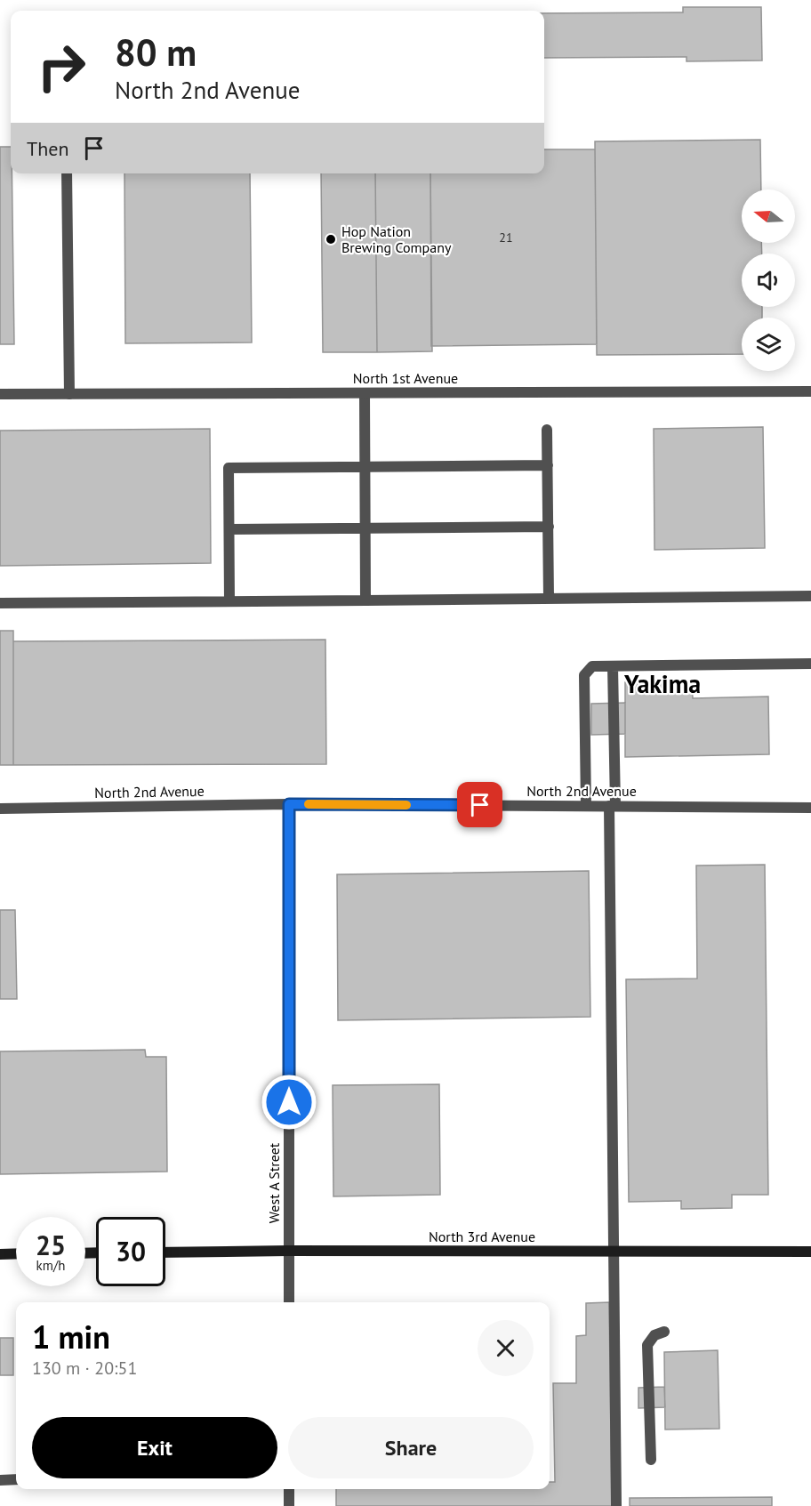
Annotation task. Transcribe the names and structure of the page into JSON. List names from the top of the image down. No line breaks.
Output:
{"streets":{"street":["North 1st Avenue","North 2nd Avenue","West A Street","North 3rd Avenue"]},"crossings":[["North 2nd Avenue","West A Street"],["West A Street","North 3rd Avenue"]],"districts":["Yakima"],"places":["Hop Nation Brewing Company"],"house_numbers":["21"],"north":"left","page":{"turn":["80 m","North 2nd Avenue"],"then":"Then","speed":"25 km/h","limit":"30","heading":["1 min","130 m · 20:51"],"buttons":["Exit","Share"]}}
